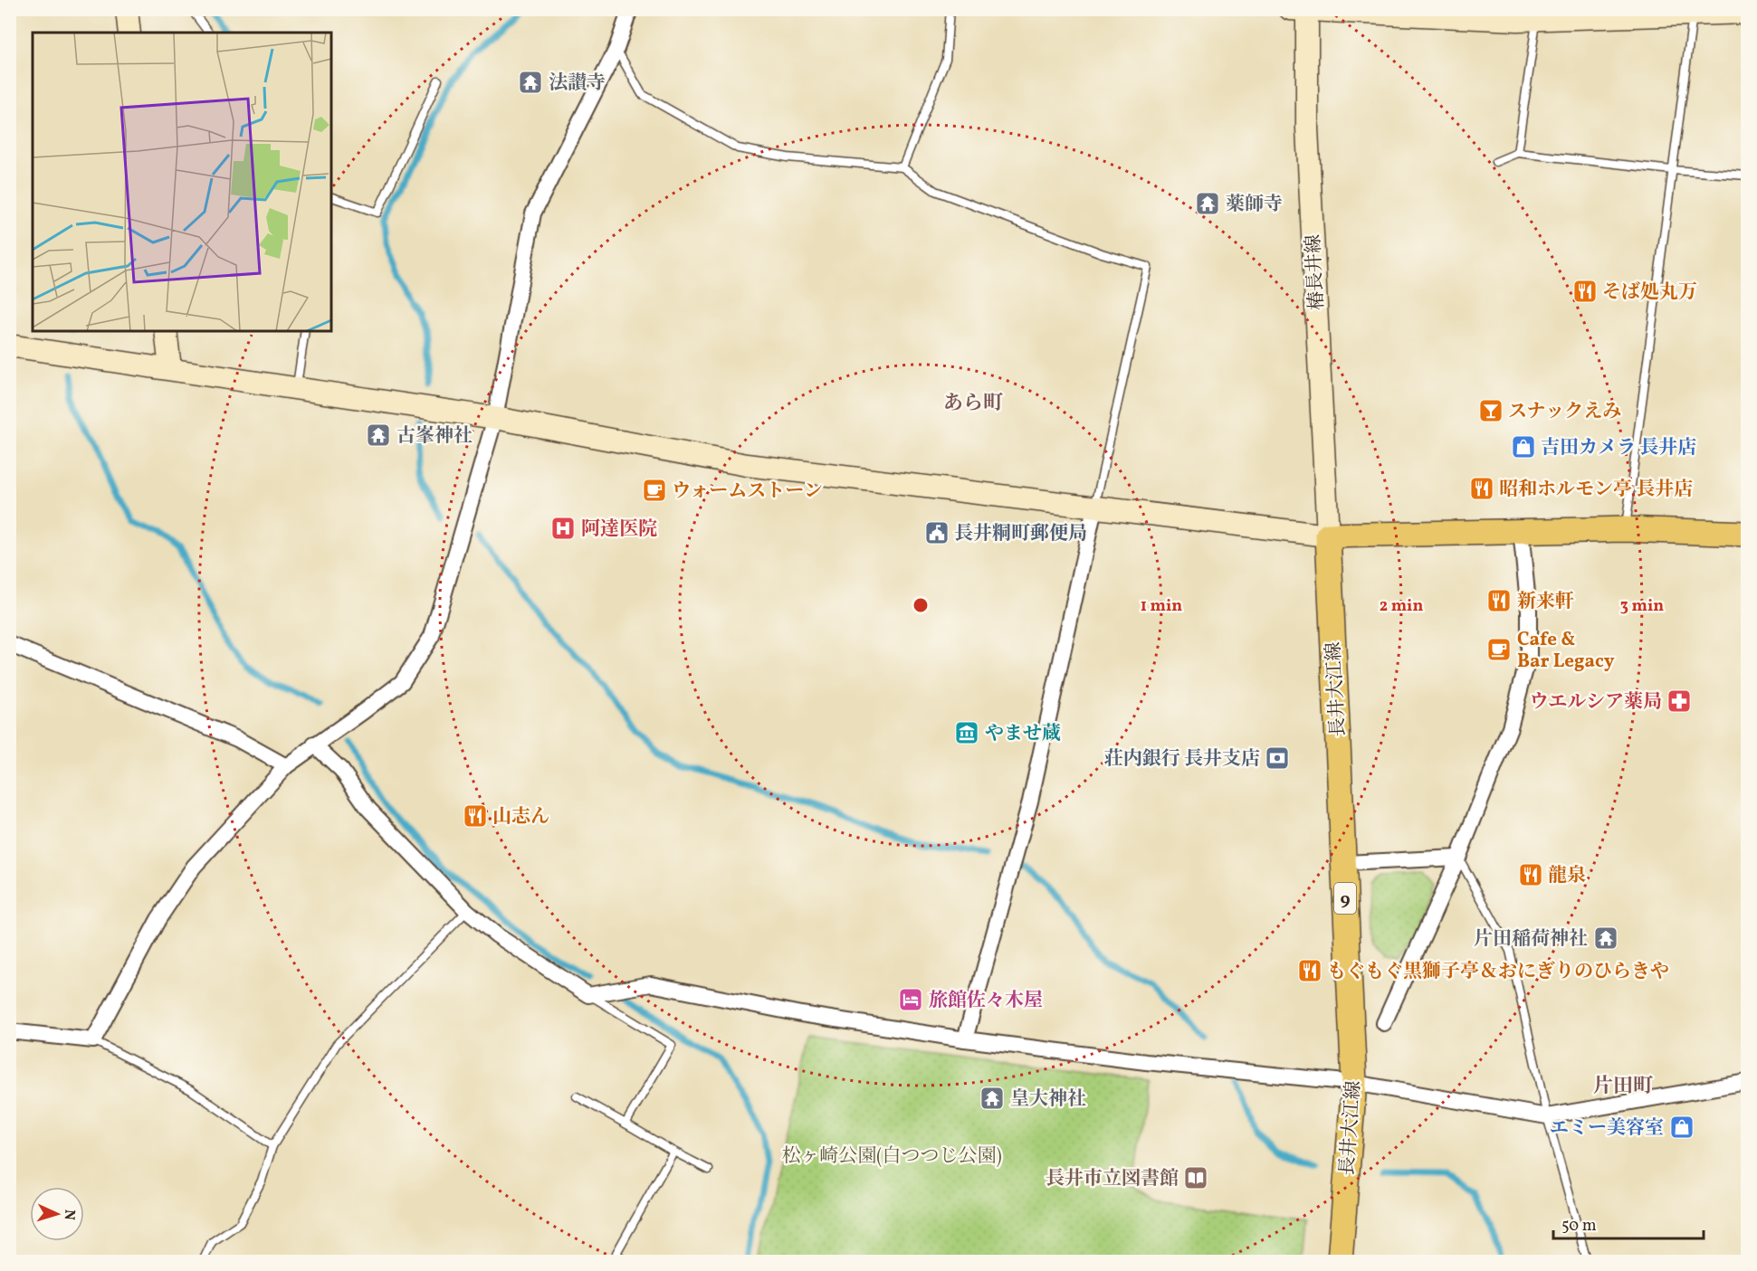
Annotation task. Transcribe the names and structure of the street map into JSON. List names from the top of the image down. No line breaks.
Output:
{"streets":{"main road":["長井大江線","9"],"street":["椿長井線"]},"crossings":[["椿長井線","長井大江線"]],"districts":["あら町","片田町"],"parks":["松ヶ崎公園(白つつじ公園)"],"places":{"temple":["法讃寺","薬師寺","古峯神社","片田稲荷神社","皇大神社"],"restaurant":["そば処丸万","昭和ホルモン亭 長井店","新来軒","山志ん","龍泉","もぐもぐ黒獅子亭＆おにぎりのひらきや"],"bar":["スナックえみ"],"shop":["吉田カメラ 長井店","エミー美容室"],"cafe":["ウォームストーン","Cafe & Bar Legacy"],"hospital":["阿達医院"],"public building":["長井粡町郵便局"],"pharmacy":["ウエルシア薬局"],"museum":["やませ蔵"],"bank":["荘内銀行 長井支店"],"hotel":["旅館佐々木屋"],"library":["長井市立図書館"]},"scale_bar":"50 m","north":"right","rings":["1 min","2 min","3 min"]}
